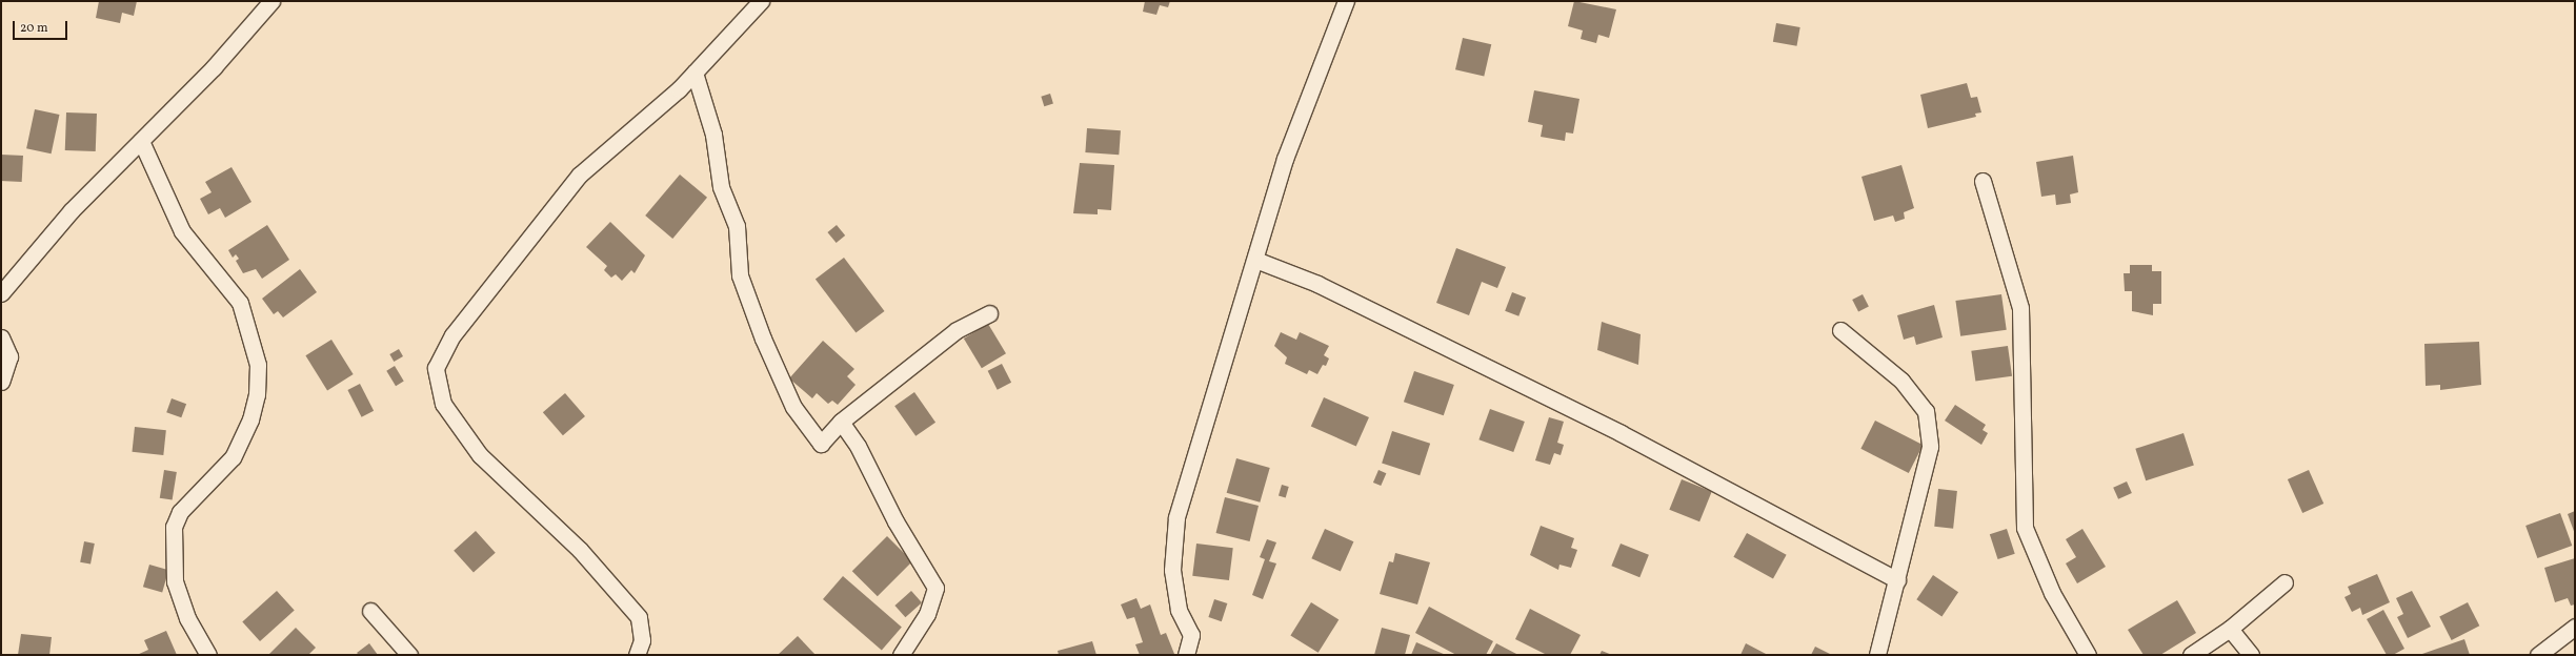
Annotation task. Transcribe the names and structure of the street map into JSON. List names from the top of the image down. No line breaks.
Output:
{"scale_bar":"20 m"}
